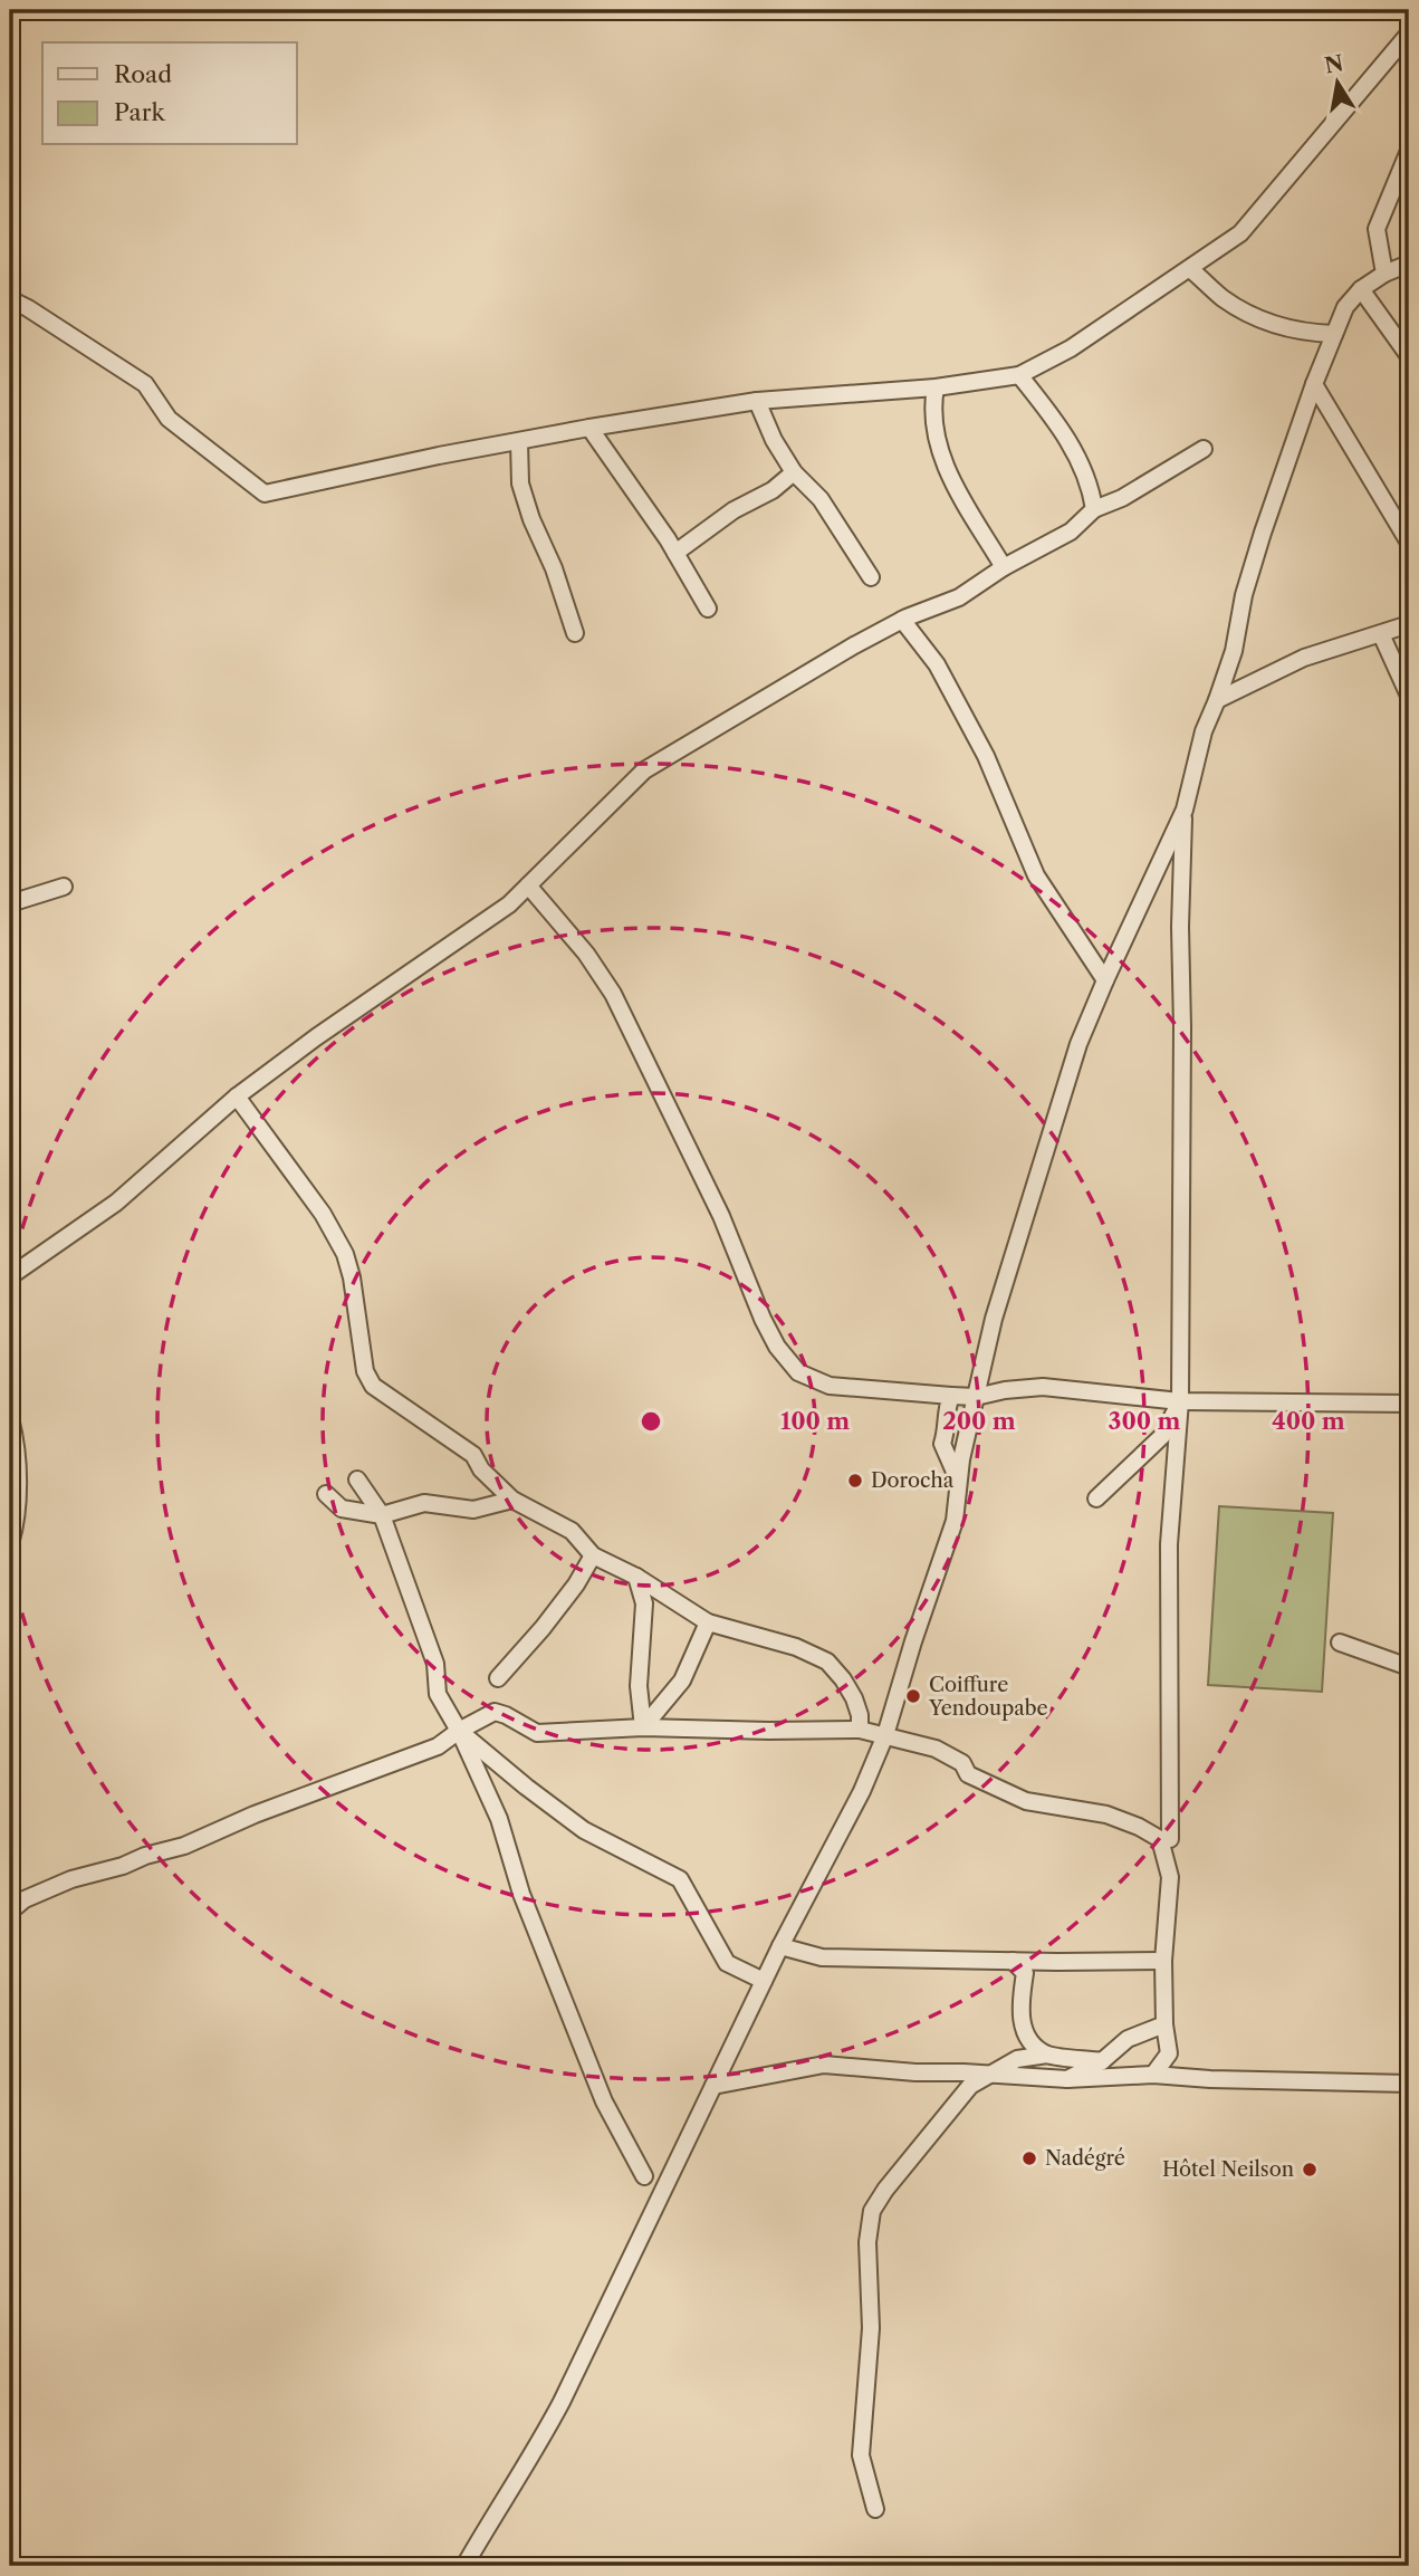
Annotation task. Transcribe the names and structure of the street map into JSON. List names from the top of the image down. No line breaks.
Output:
{"places":["Dorocha","Coiffure Yendoupabe","Nadégré","Hôtel Neilson"],"legend":["Road","Park"],"north":"top","rings":["100 m","200 m","300 m","400 m"]}
